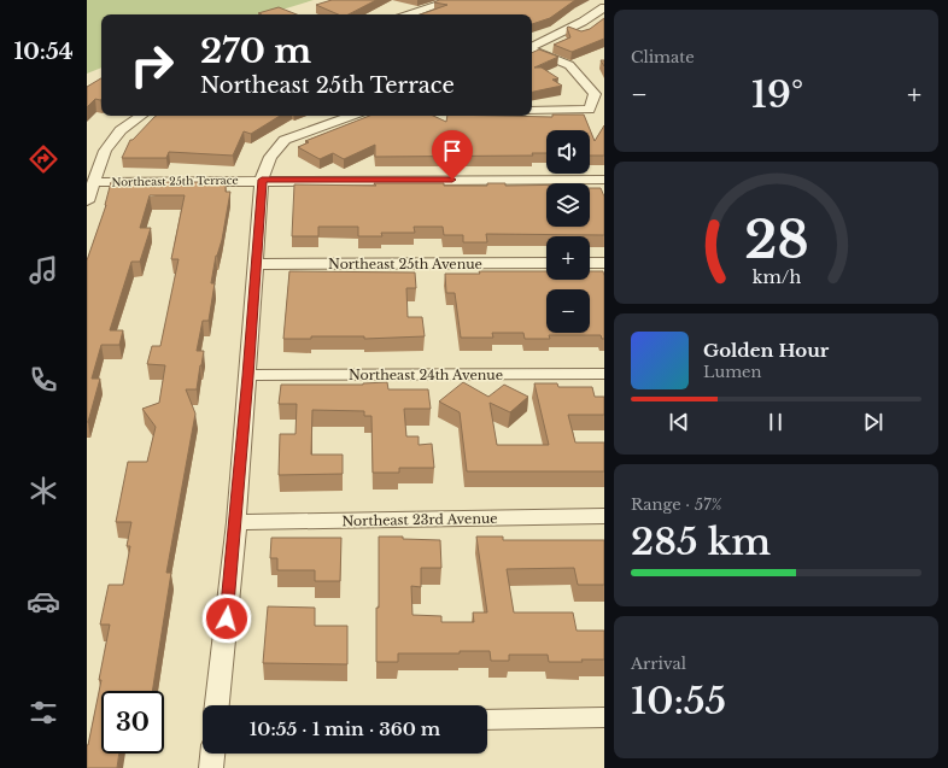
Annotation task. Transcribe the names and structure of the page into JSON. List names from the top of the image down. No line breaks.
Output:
{"streets":{"street":["Northeast 25th Terrace","Northeast 25th Avenue","Northeast 24th Avenue","Northeast 23rd Avenue"]},"page":{"tabs":"10:54","tile":["Climate",["Range · 57%","285 km"],["Arrival","10:55"]],"turn":["270 m","Northeast 25th Terrace"],"heat":["−","19°","+"],"map_buttons":["+","−"],"song":["Golden Hour","Lumen"],"limit":"30","trip":"10:55 · 1 min · 360 m","gauge":["28","km/h"]}}
